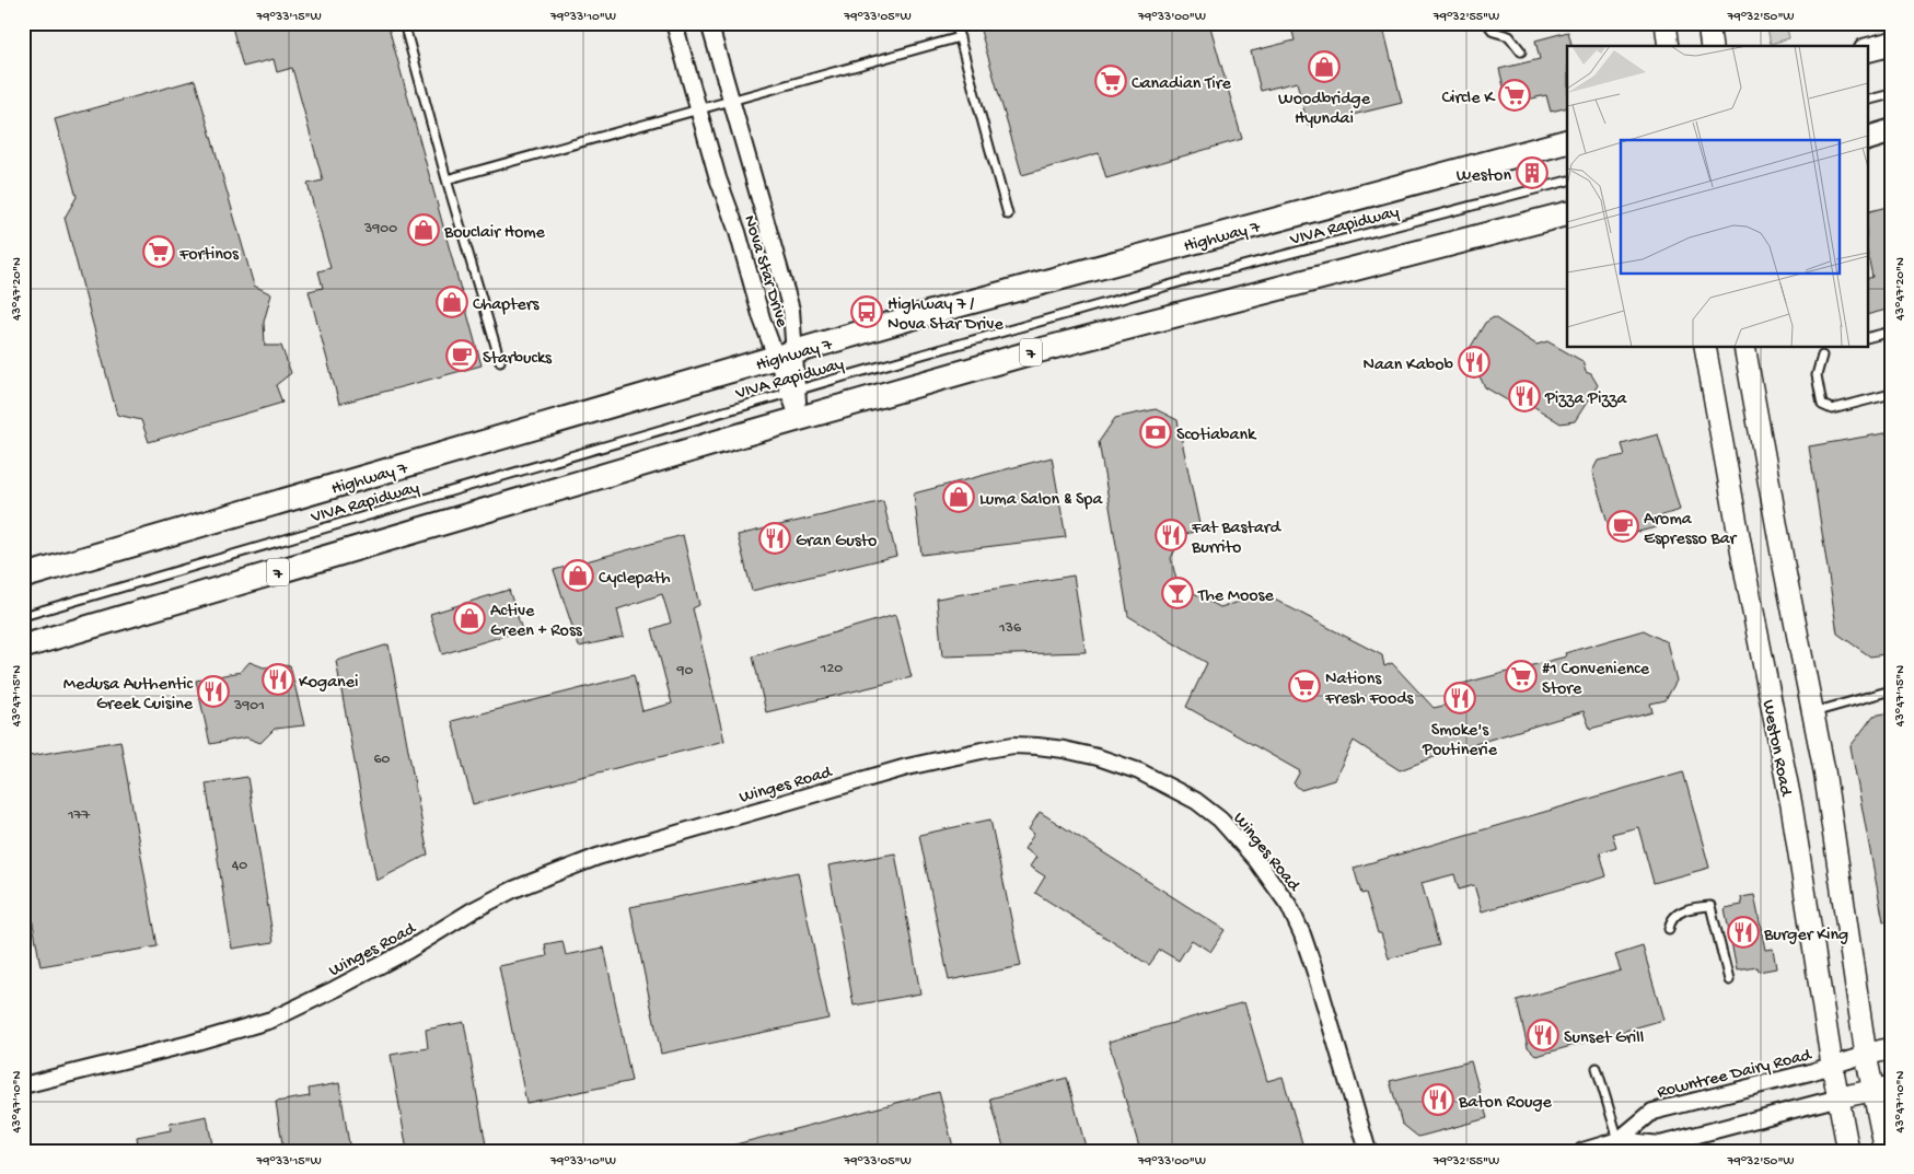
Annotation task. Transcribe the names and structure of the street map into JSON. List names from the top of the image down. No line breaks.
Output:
{"streets":{"main road":["Highway 7","7","Weston Road"],"street":["Nova Star Drive","Winges Road","Rowntree Dairy Road"],"lane":["VIVA Rapidway"]},"crossings":[["VIVA Rapidway","Nova Star Drive"],["Highway 7","Nova Star Drive"],["Nova Star Drive","7"],["Weston Road","Rowntree Dairy Road"]],"places":{"shop":["Woodbridge Hyundai","Bouclair Home","Chapters","Luma Salon & Spa","Cyclepath","Active Green + Ross"],"supermarket":["Canadian Tire","Circle K","Fortinos","#1 Convenience Store","Nations Fresh Foods"],"building":["Weston"],"bus stop":["Highway 7 / Nova Star Drive"],"cafe":["Starbucks","Aroma Espresso Bar"],"restaurant":["Naan Kabob","Pizza Pizza","Fat Bastard Burrito","Gran Gusto","Koganei","Medusa Authentic Greek Cuisine","Smoke's Poutinerie","Burger King","Sunset Grill","Baton Rouge"],"bank":["Scotiabank"],"bar":["The Moose"]},"house_numbers":["3900","136","120","90","3901","60","177","40"],"coordinates":["79°33'15\"W","79°33'10\"W","79°33'05\"W","79°33'00\"W","79°32'55\"W","79°32'50\"W","43°47'20\"N","43°47'15\"N","43°47'10\"N"]}
